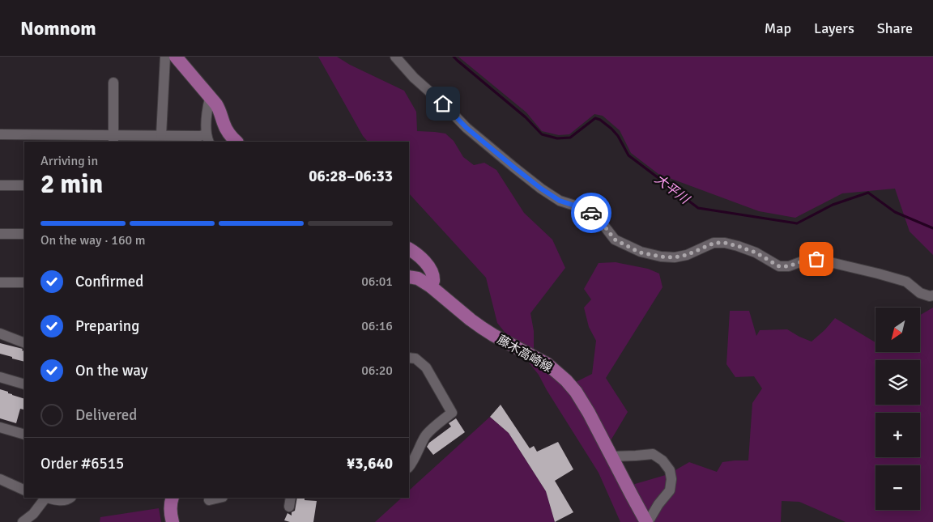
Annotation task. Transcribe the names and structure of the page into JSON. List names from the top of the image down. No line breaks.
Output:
{"streets":{"main road":["藤木高崎線"]},"water":["大平川"],"north":"bottom left","page":{"header":"Nomnom","nav":["Map","Layers","Share"],"heading":["2 min","Arriving in","06:28–06:33"],"panel":["Order #6515","¥3,640"],"bar":"On the way · 160 m","list":[["Confirmed","06:01"],["Preparing","06:16"],["On the way","06:20"],"Delivered"],"map_buttons":["+","−"]}}
